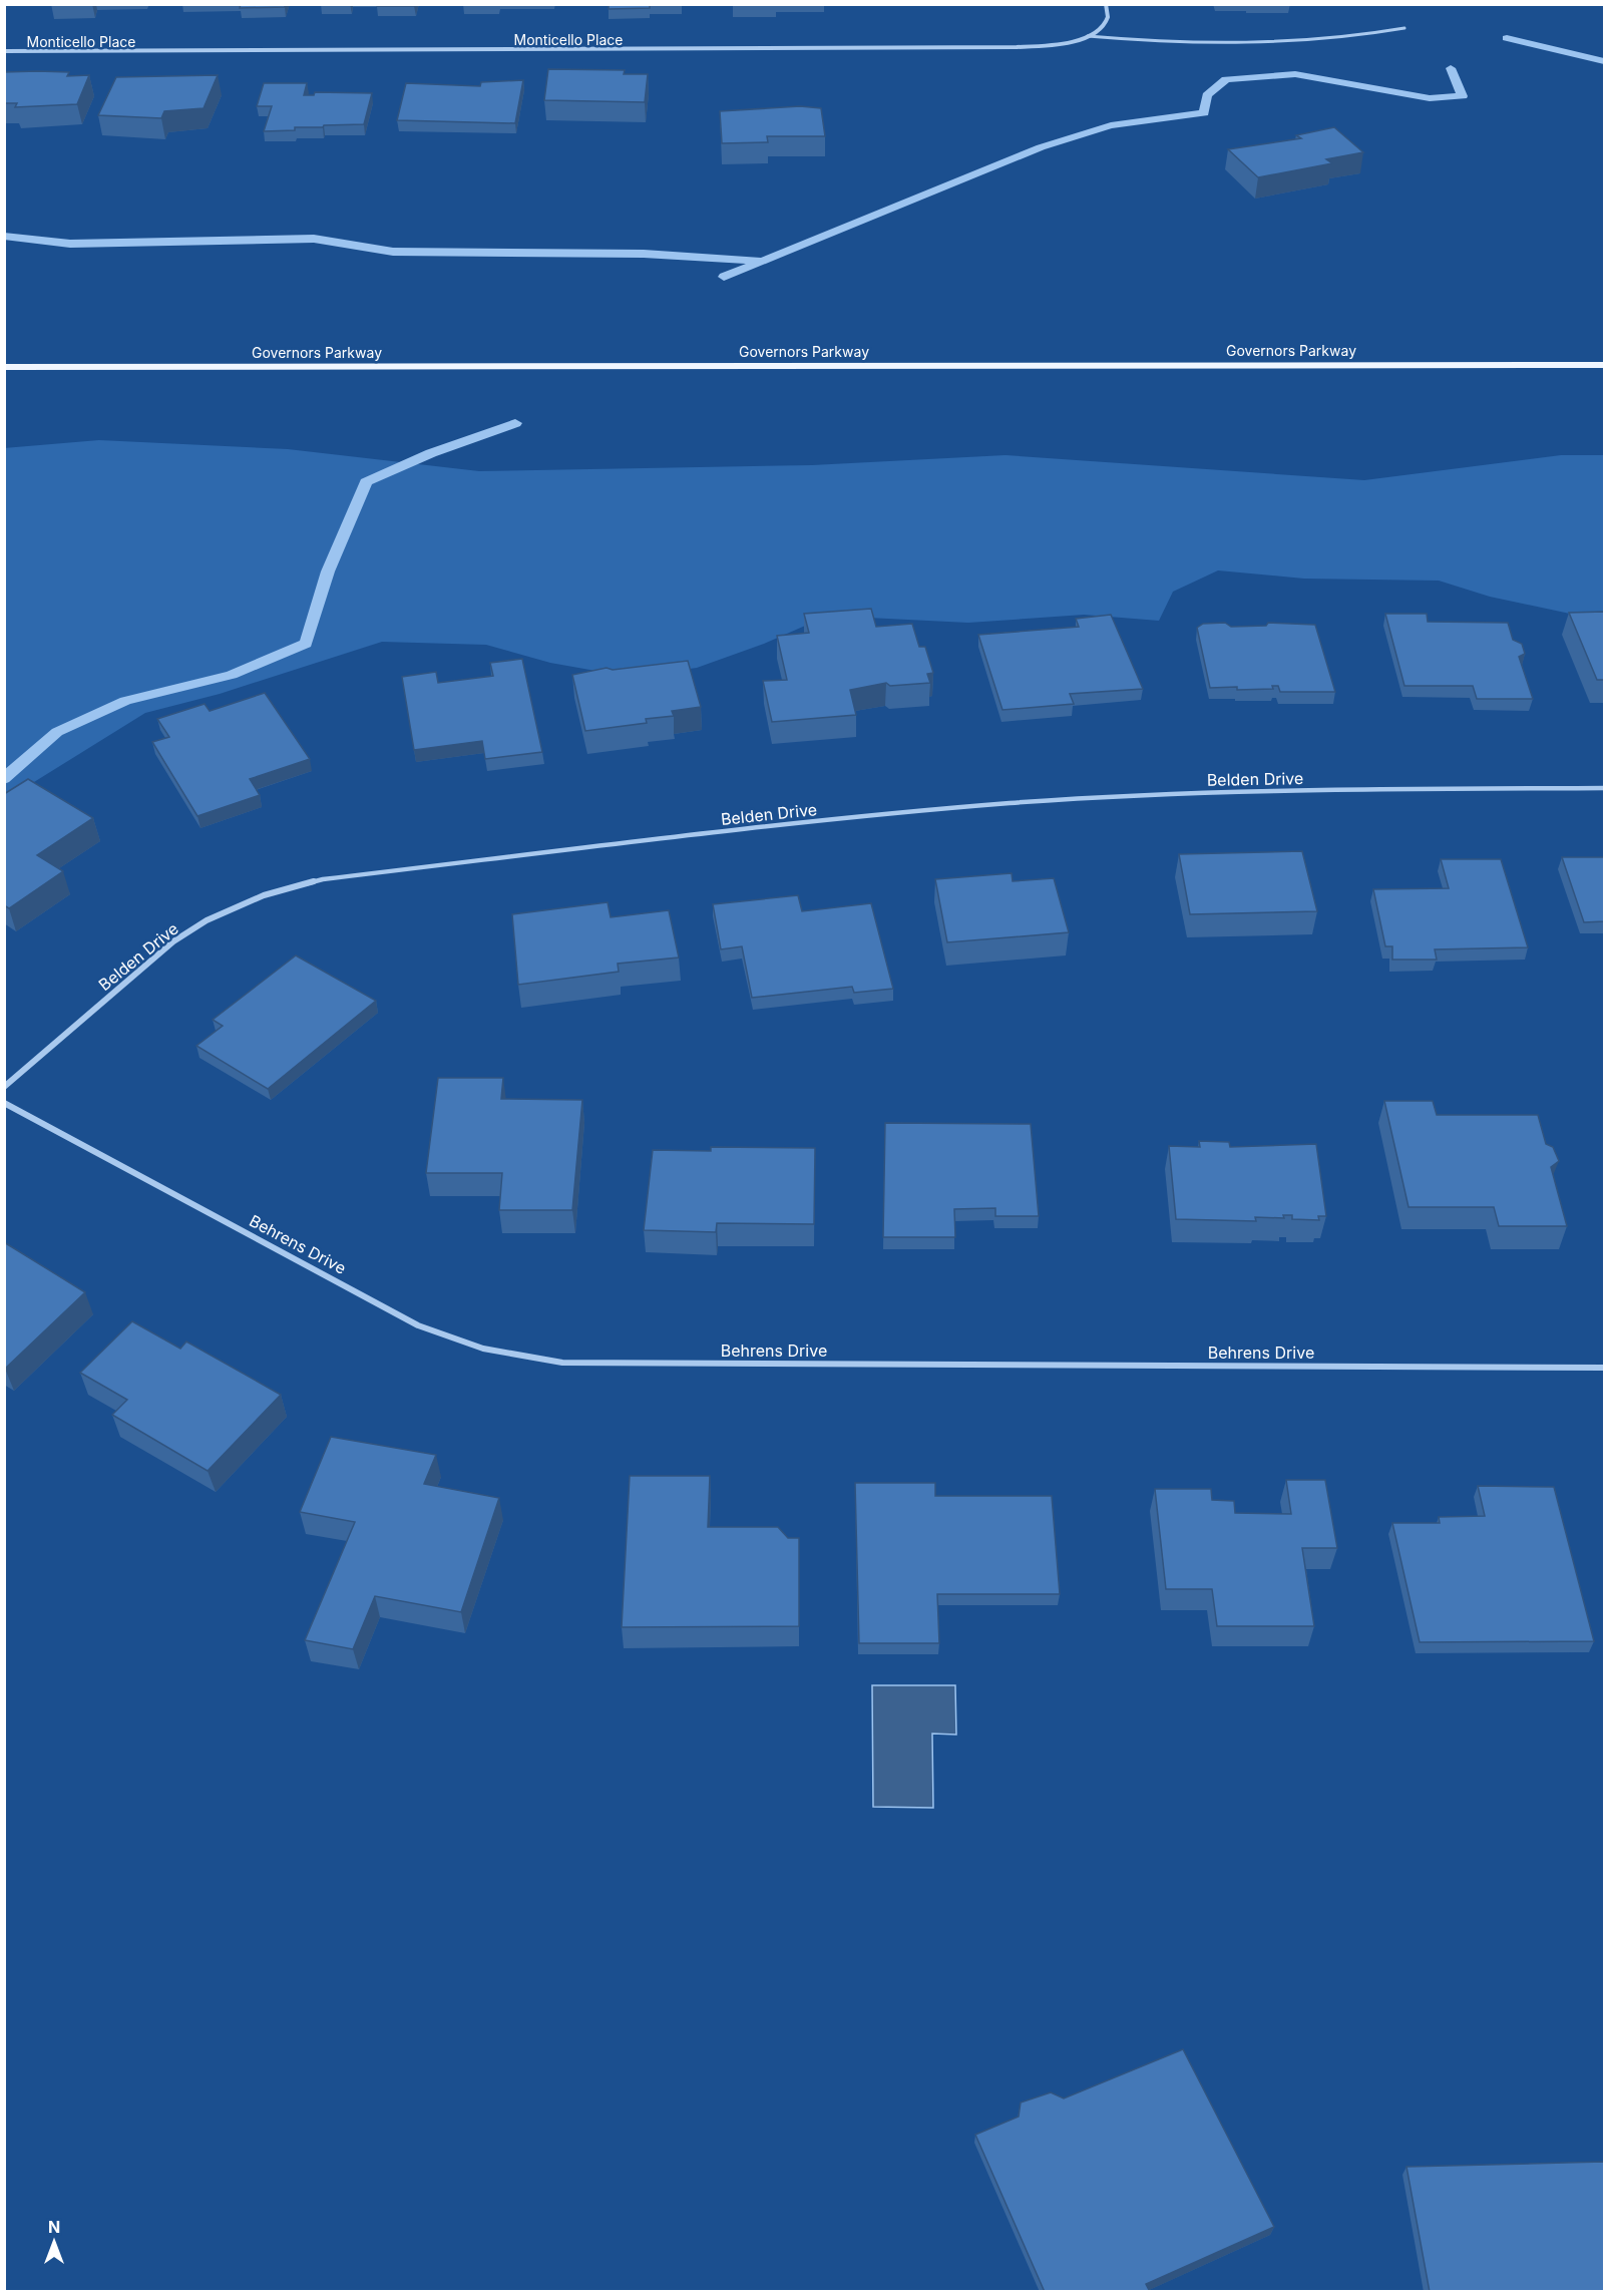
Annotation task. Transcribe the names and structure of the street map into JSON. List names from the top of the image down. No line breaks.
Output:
{"streets":{"main road":["Governors Parkway"],"street":["Monticello Place","Belden Drive","Behrens Drive"]},"north":"top"}
